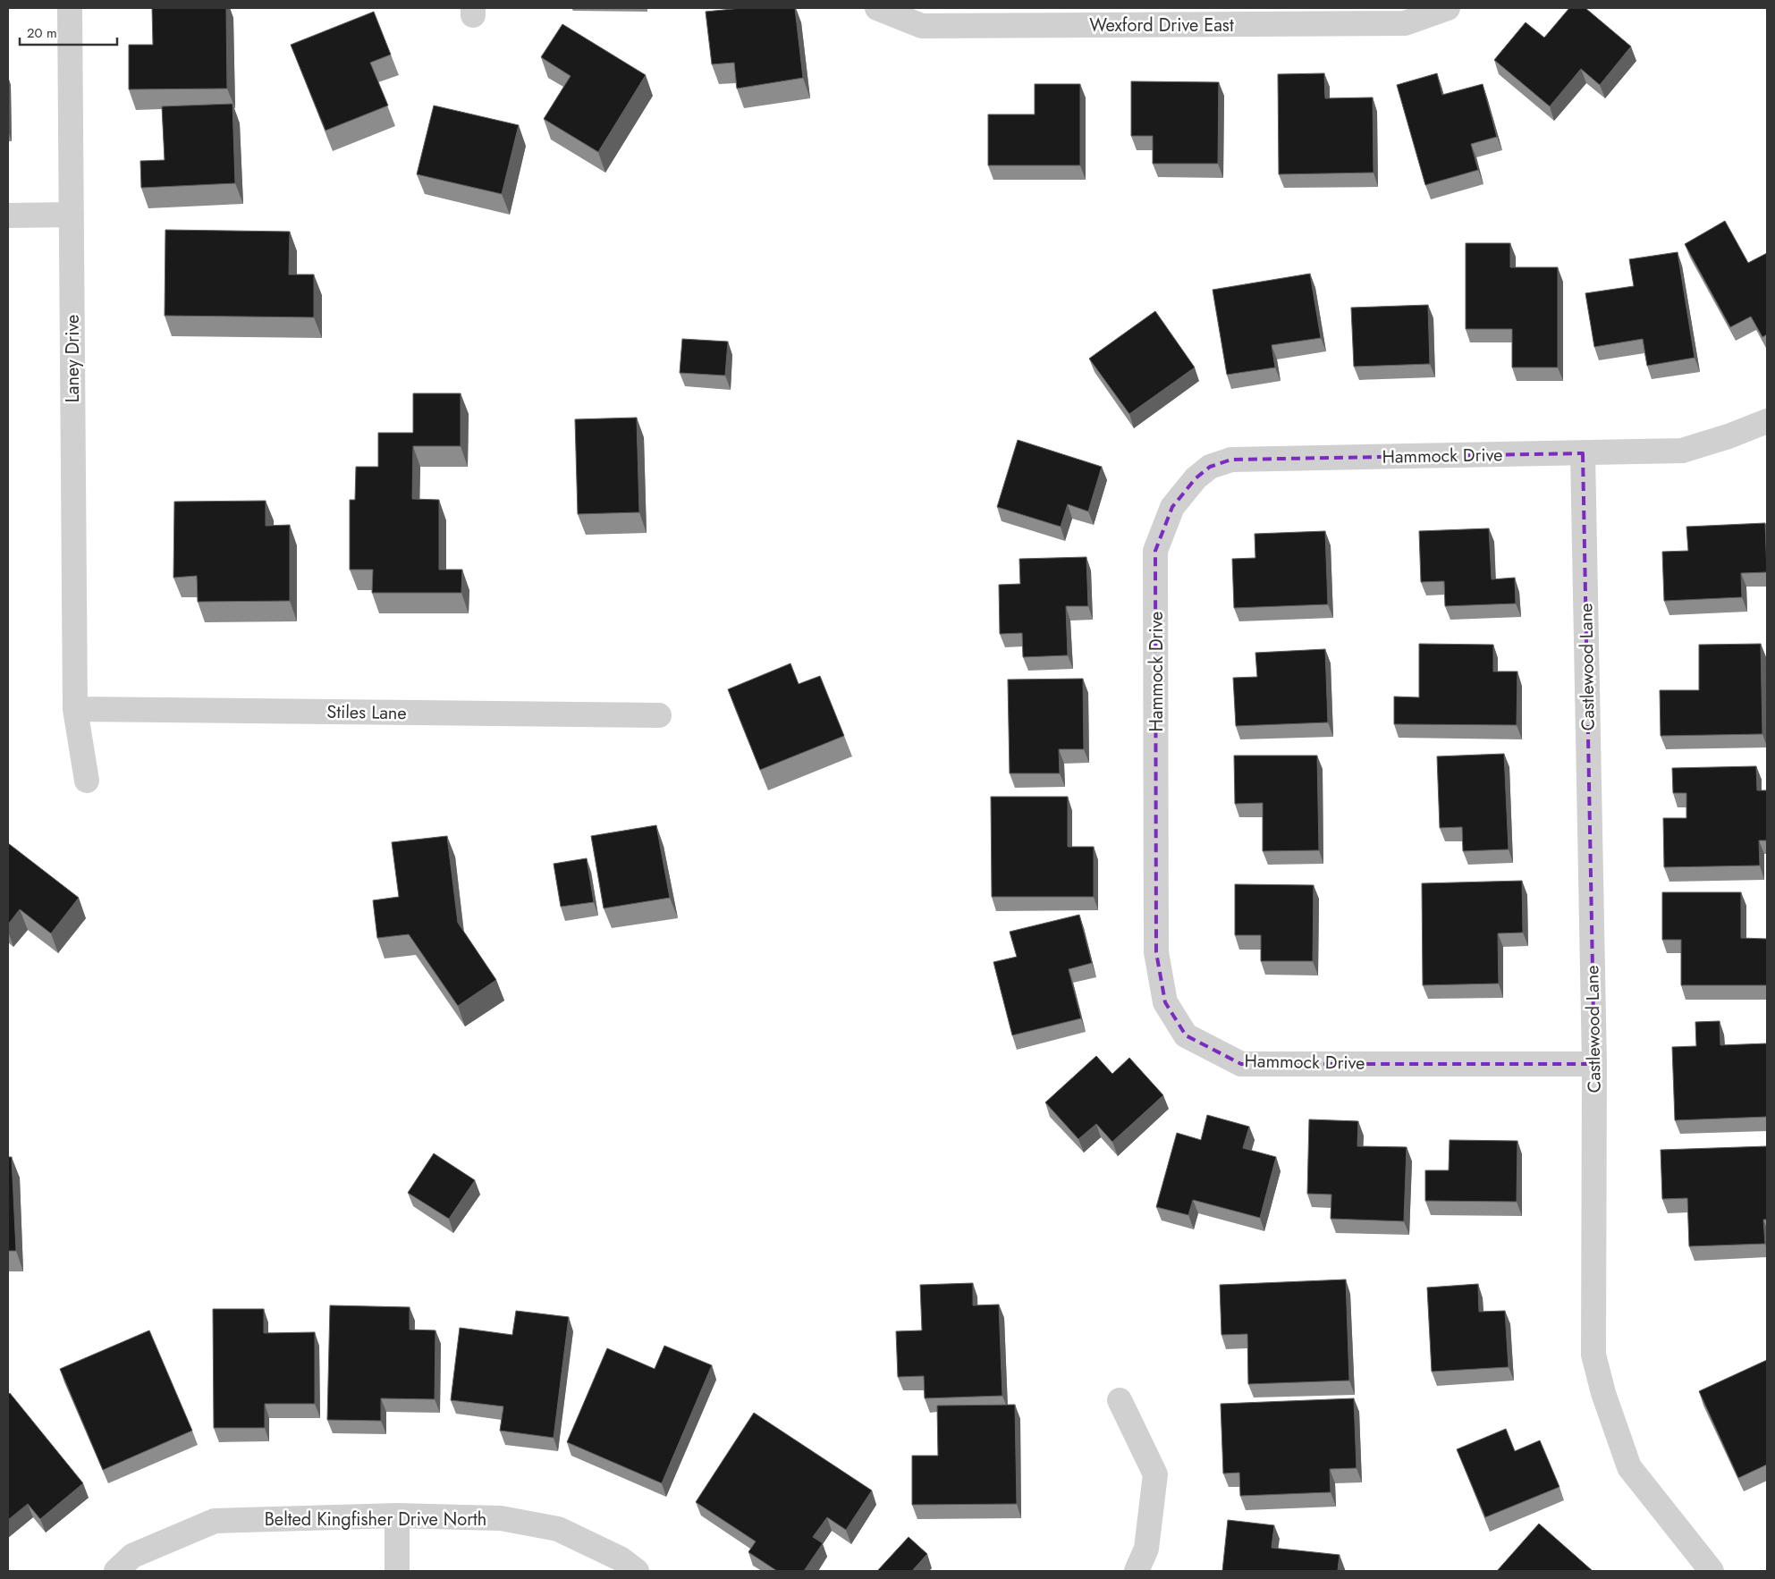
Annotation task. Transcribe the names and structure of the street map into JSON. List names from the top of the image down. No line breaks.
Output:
{"streets":{"street":["Wexford Drive East","Laney Drive","Hammock Drive","Castlewood Lane","Stiles Lane","Belted Kingfisher Drive North"]},"crossings":[["Laney Drive","Stiles Lane"],["Hammock Drive","Castlewood Lane"]],"scale_bar":"20 m"}
